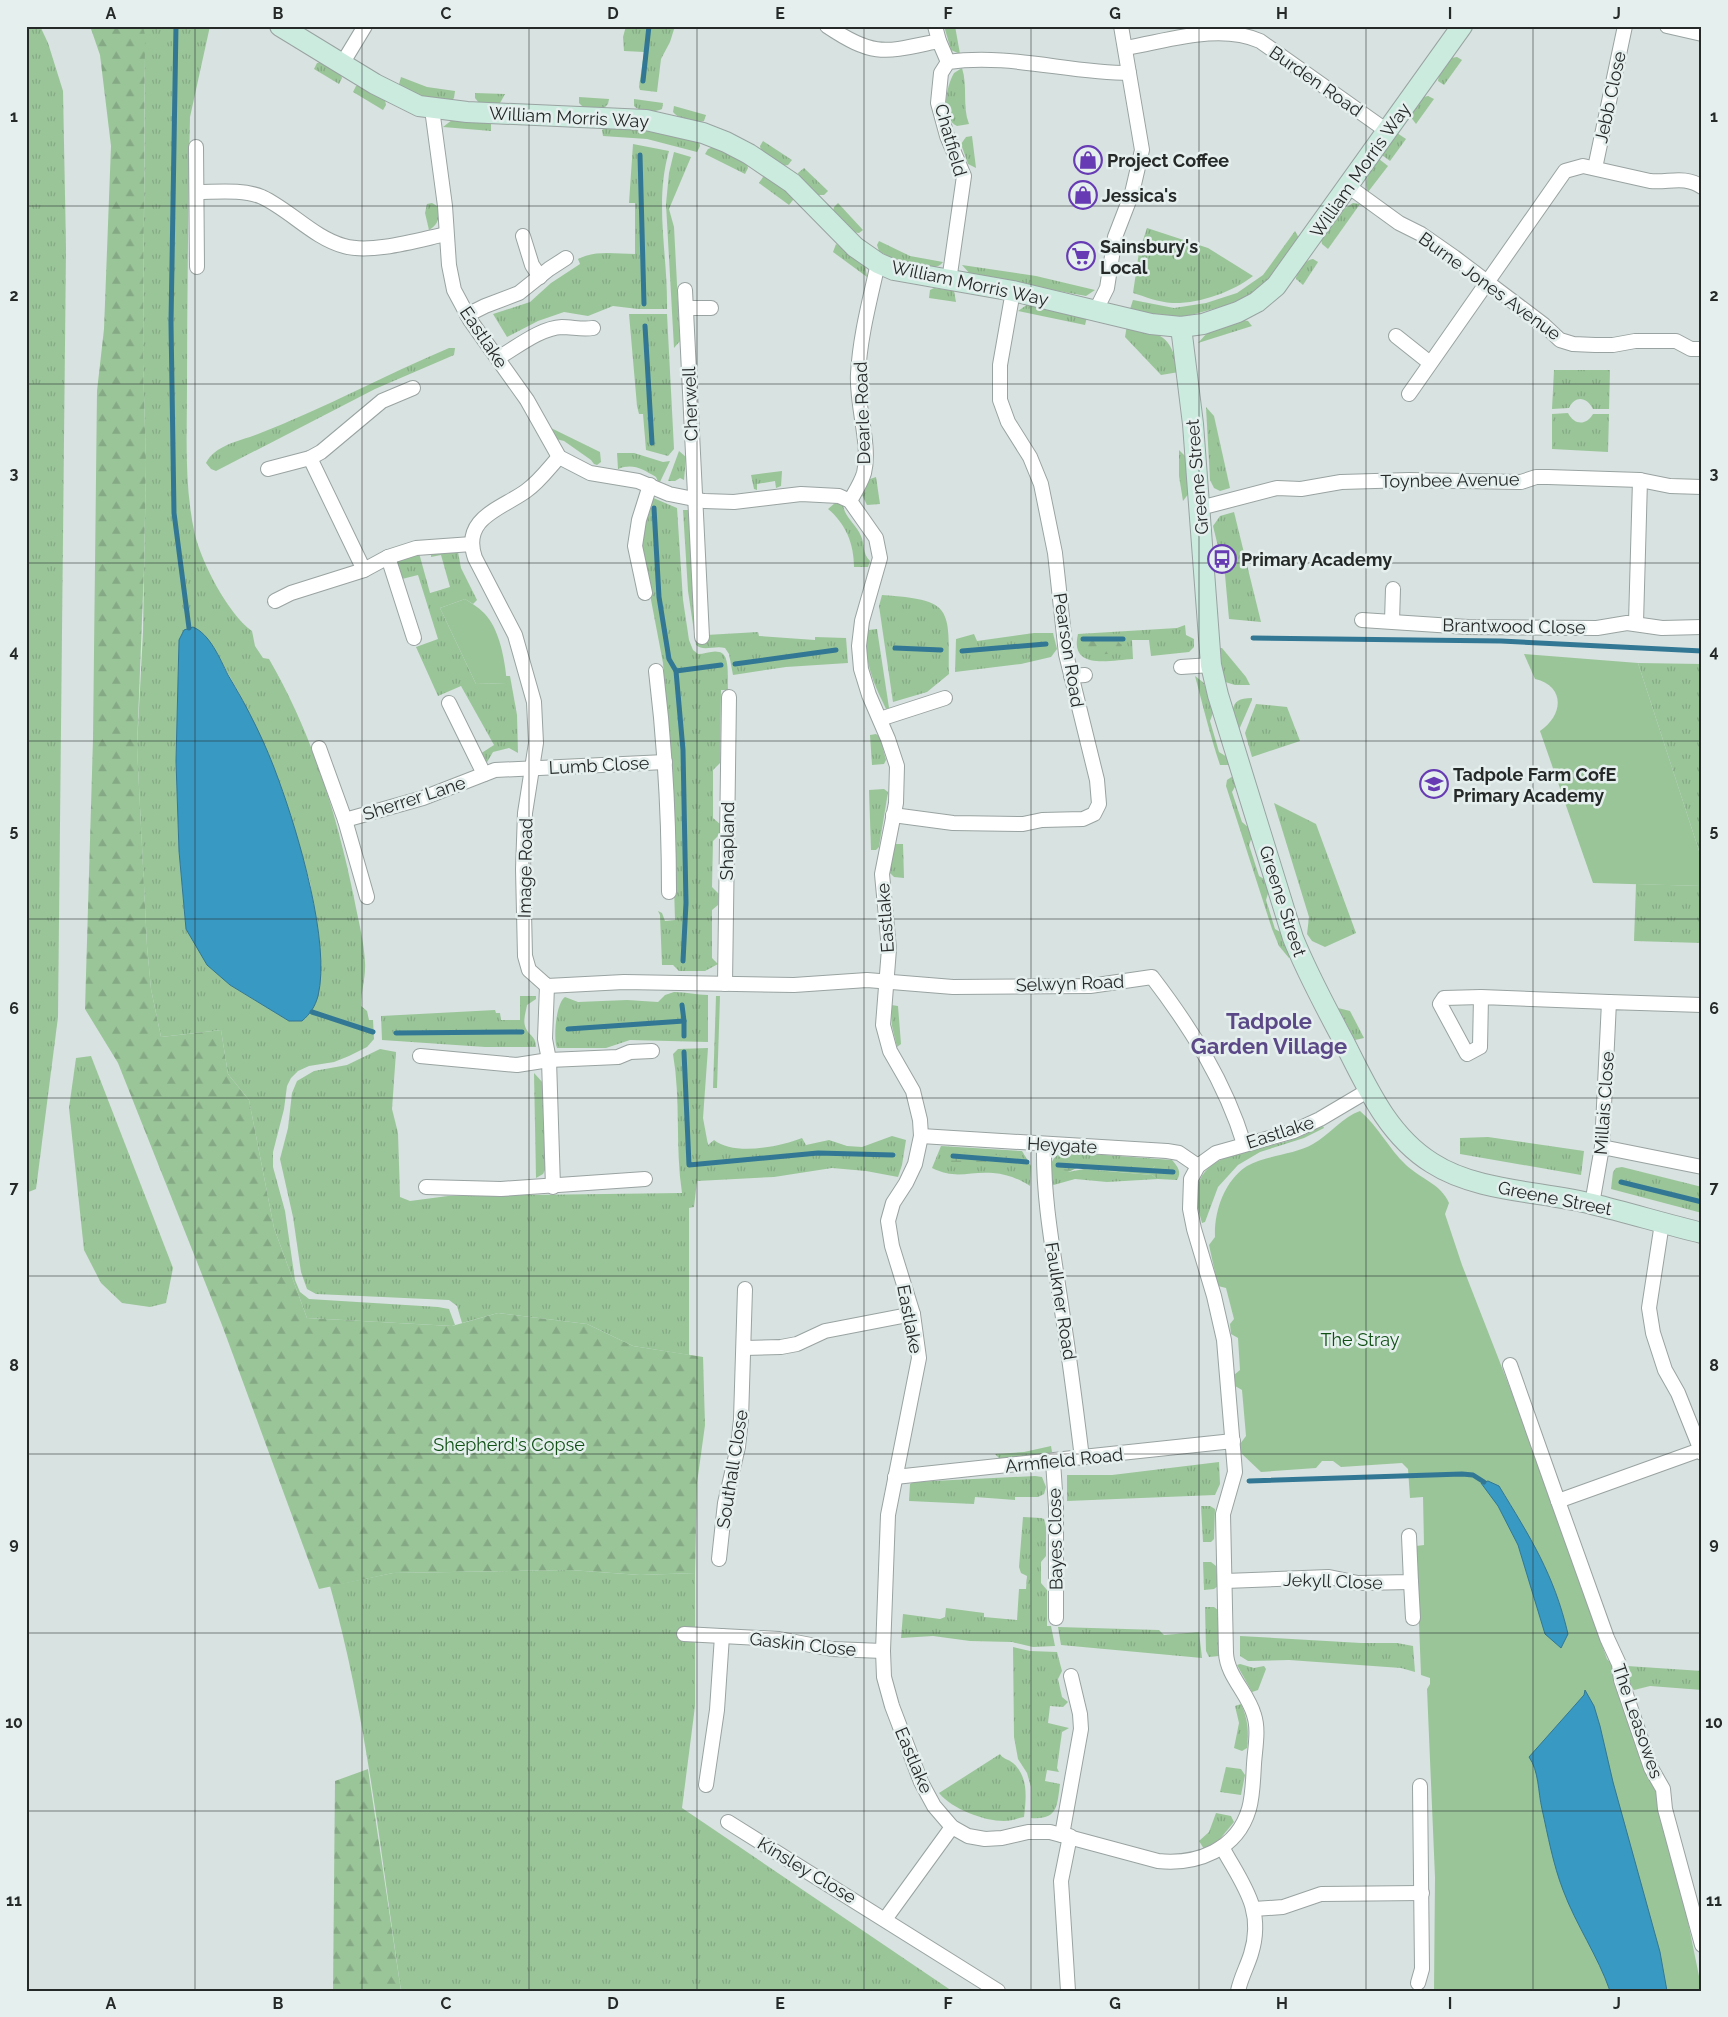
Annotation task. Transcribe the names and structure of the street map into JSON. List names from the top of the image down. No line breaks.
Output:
{"streets":{"street":["Burden Road","Jebb Close","William Morris Way","Chatfield","Burne Jones Avenue","Eastlake","Cherwell","Dearle Road","Greene Street","Toynbee Avenue","Brantwood Close","Pearson Road","Lumb Close","Sherrer Lane","Shapland","Image Road","Selwyn Road","Millais Close","Heygate","Faulkner Road","Armfield Road","Southall Close","Bayes Close","Jekyll Close","Gaskin Close","The Leasowes","Kinsley Close"]},"crossings":[["Burden Road","William Morris Way"],["William Morris Way","Chatfield"],["William Morris Way","Burne Jones Avenue"],["William Morris Way","Eastlake"],["William Morris Way","Dearle Road"],["William Morris Way","Greene Street"],["William Morris Way","Pearson Road"],["Eastlake","Dearle Road"],["Eastlake","Greene Street"],["Eastlake","Pearson Road"],["Eastlake","Selwyn Road"],["Eastlake","Heygate"],["Eastlake","Armfield Road"],["Eastlake","Jekyll Close"],["Eastlake","Gaskin Close"],["Greene Street","Toynbee Avenue"],["Greene Street","Millais Close"],["Lumb Close","Sherrer Lane"],["Lumb Close","Image Road"],["Sherrer Lane","Image Road"],["Heygate","Faulkner Road"],["Faulkner Road","Armfield Road"],["Armfield Road","Bayes Close"]],"districts":["Tadpole Garden Village"],"parks":["The Stray","Shepherd's Copse"],"places":{"shop":["Project Coffee","Jessica's"],"supermarket":["Sainsbury's Local"],"bus stop":["Primary Academy"],"school or university":["Tadpole Farm CofE Primary Academy"]},"grid":{"columns":["A","B","C","D","E","F","G","H","I","J"],"rows":["1","2","3","4","5","6","7","8","9","10","11"]}}
